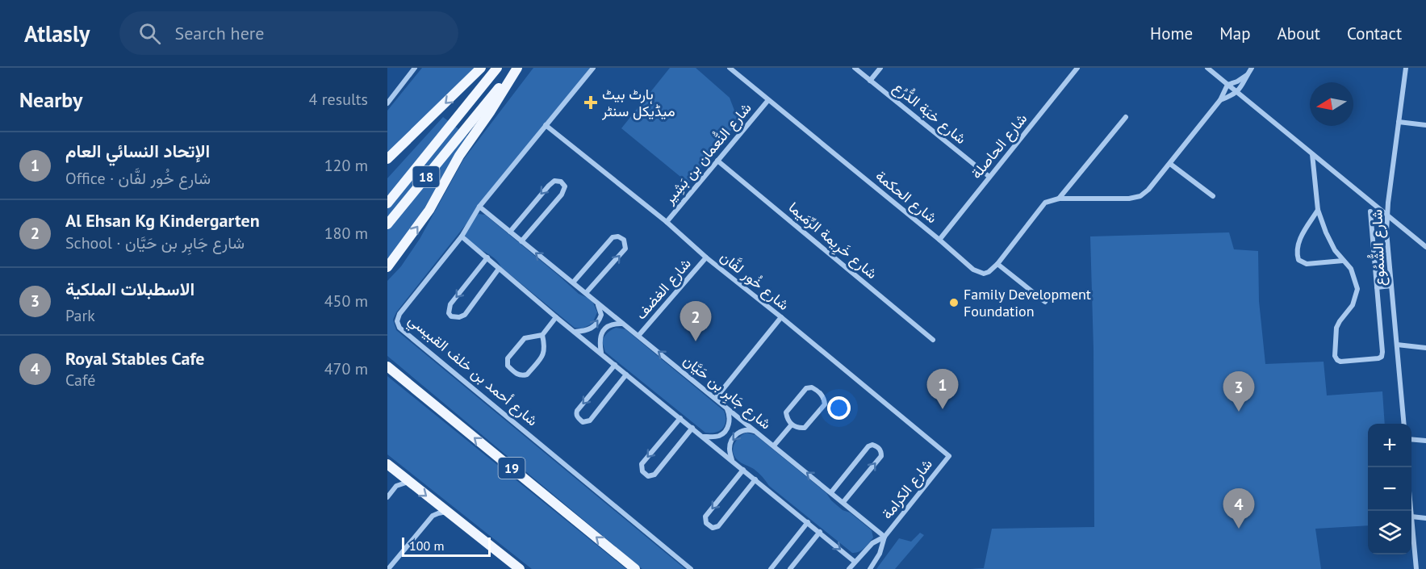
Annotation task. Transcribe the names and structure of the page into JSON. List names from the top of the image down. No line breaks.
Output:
{"streets":{"main road":["18","19"],"street":["شارع خبَة الدُّرُع","شارع الحاصلة","شارع النُّعمان بن بَشِير","شارع الحكمة","شارع خَرِيمة الرِّمَيما","شارع الشُّمُوع","شارع خُور لفَّان","شارع الغضف","شارع أحمد بن خلف القبيسي","شارع جَابِر بن حَيَّان","شارع الكرامة"]},"crossings":[["شارع خبَة الدُّرُع","شارع الحاصلة"],["شارع الحاصلة","شارع الحكمة"],["شارع النُّعمان بن بَشِير","شارع الحكمة"],["شارع النُّعمان بن بَشِير","شارع خَرِيمة الرِّمَيما"],["شارع النُّعمان بن بَشِير","شارع خُور لفَّان"],["شارع خُور لفَّان","شارع الغضف"],["شارع خُور لفَّان","شارع أحمد بن خلف القبيسي"],["شارع خُور لفَّان","شارع الكرامة"],["شارع الغضف","شارع جَابِر بن حَيَّان"],["شارع أحمد بن خلف القبيسي","شارع جَابِر بن حَيَّان"],["شارع جَابِر بن حَيَّان","شارع الكرامة"]],"places":{"health":["ہارٹ بیٹ میڈیکل سنٹر"],"other":["Family Development Foundation"]},"scale_bar":"100 m","north":"left","page":{"header":"Atlasly","search":"Search here","nav":["Home","Map","About","Contact"],"heading":["Nearby","4 results"],"list":[{"mark":"1","name":"الإتحاد النسائي العام","note":"Office · شارع خُور لفَّان","value":"120 m"},{"mark":"2","name":"Al Ehsan Kg Kindergarten","note":"School · شارع جَابِر بن حَيَّان","value":"180 m"},{"mark":"3","name":"الاسطبلات الملكية","note":"Park","value":"450 m"},{"mark":"4","name":"Royal Stables Cafe","note":"Café","value":"470 m"}],"pins":["2","1","3","4"],"map_buttons":["+","−"],"scale":"100 m"}}
